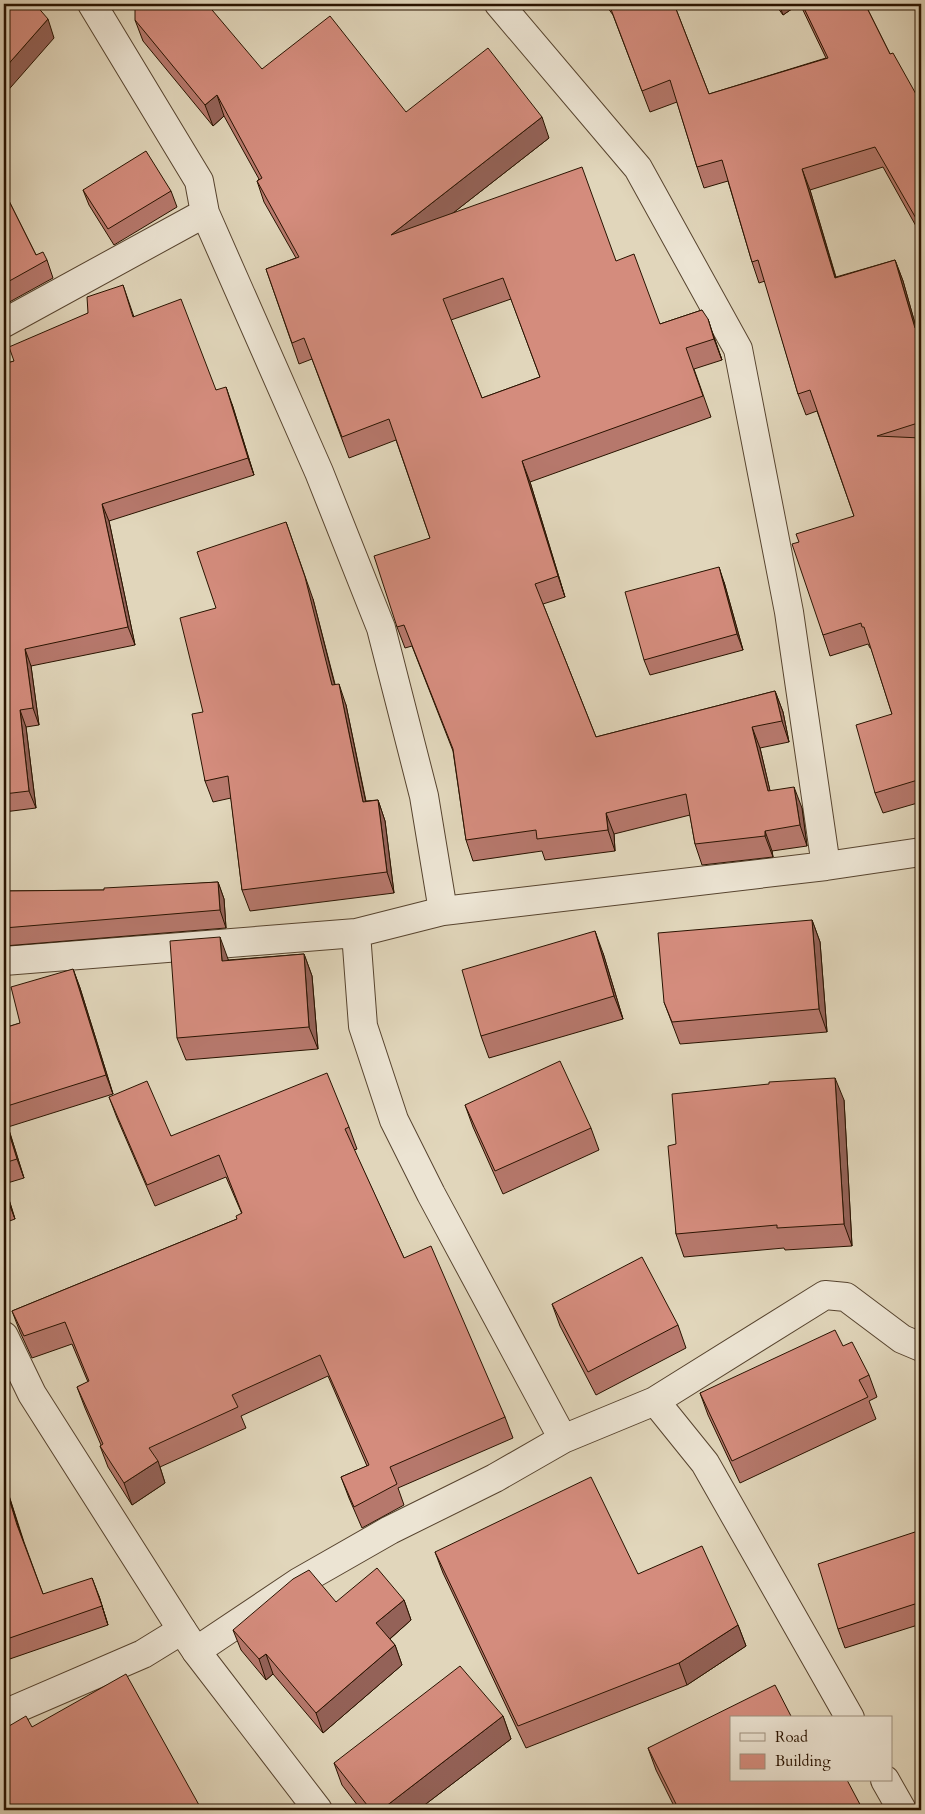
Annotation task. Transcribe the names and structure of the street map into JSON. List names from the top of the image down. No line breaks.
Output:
{"legend":["Road","Building"]}
